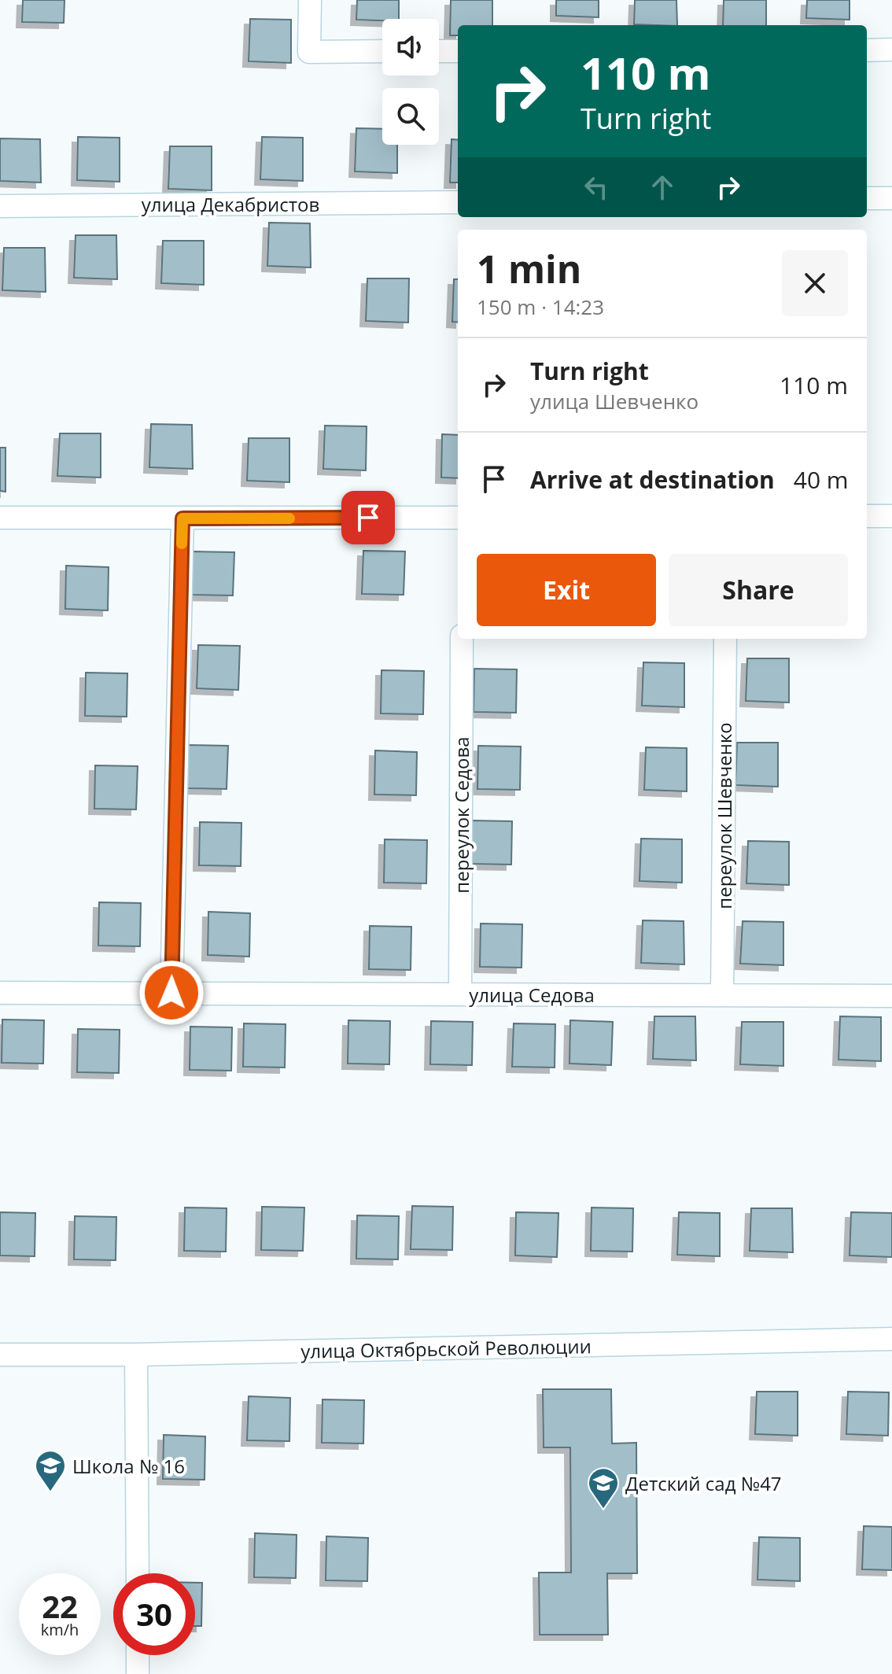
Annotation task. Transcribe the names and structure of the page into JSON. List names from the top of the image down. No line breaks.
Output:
{"streets":{"street":["улица Декабристов","переулок Седова","переулок Шевченко","улица Седова","улица Октябрьской Революции"]},"crossings":[["переулок Седова","улица Седова"],["переулок Шевченко","улица Седова"]],"places":{"school or university":["Школа № 16","Детский сад №47"]},"page":{"turn":["110 m","Turn right"],"heading":["1 min","150 m · 14:23"],"list":[{"name":"Turn right","note":"улица Шевченко","value":"110 m"},{"name":"Arrive at destination","value":"40 m"}],"buttons":["Exit","Share"],"speed":"22 km/h","limit":"30"}}
